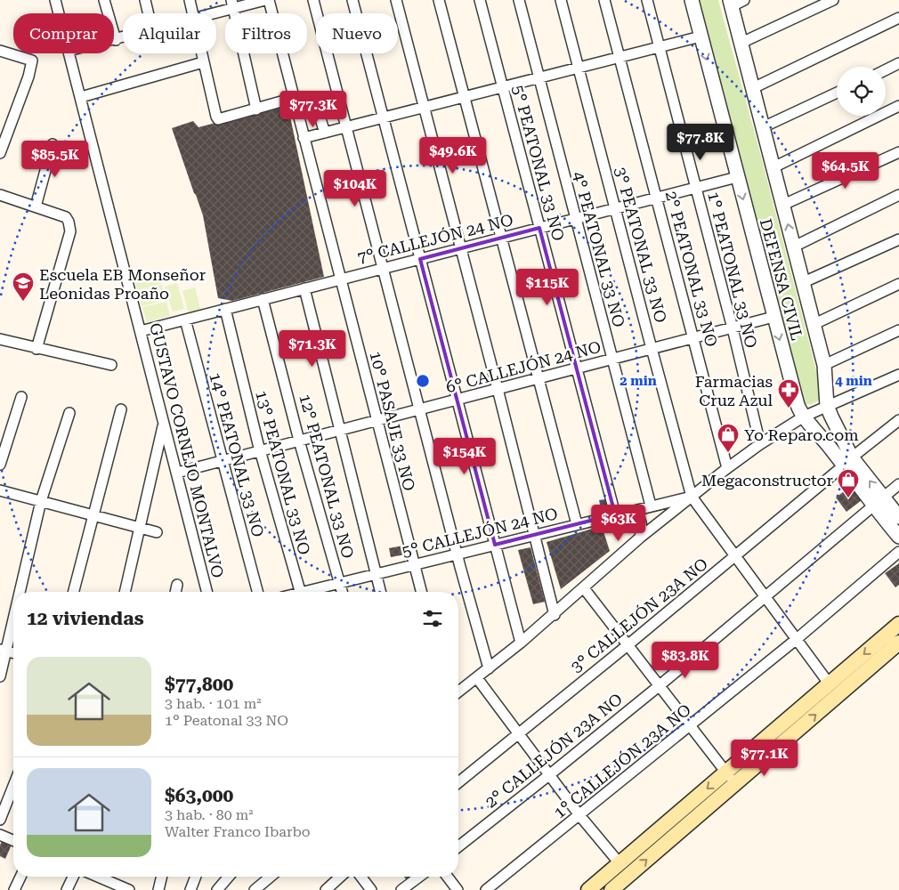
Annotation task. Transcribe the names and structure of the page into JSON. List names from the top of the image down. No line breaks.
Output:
{"streets":{"street":["5° PEATONAL 33 NO","7° CALLEJÓN 24 NO","3° PEATONAL 33 NO","4° PEATONAL 33 NO","2° PEATONAL 33 NO","1° PEATONAL 33 NO","DEFENSA CIVIL","6° CALLEJÓN 24 NO","10° PASAJE 33 NO","GUSTAVO CORNEJO MONTALVO","14° PEATONAL 33 NO","13° PEATONAL 33 NO","12° PEATONAL 33 NO","5° CALLEJÓN 24 NO","3° CALLEJÓN 23A NO","2° CALLEJÓN 23A NO","1° CALLEJÓN 23A NO"]},"crossings":[["5° PEATONAL 33 NO","7° CALLEJÓN 24 NO"],["5° PEATONAL 33 NO","6° CALLEJÓN 24 NO"],["5° PEATONAL 33 NO","5° CALLEJÓN 24 NO"],["7° CALLEJÓN 24 NO","3° PEATONAL 33 NO"],["7° CALLEJÓN 24 NO","4° PEATONAL 33 NO"],["7° CALLEJÓN 24 NO","2° PEATONAL 33 NO"],["7° CALLEJÓN 24 NO","1° PEATONAL 33 NO"],["7° CALLEJÓN 24 NO","DEFENSA CIVIL"],["7° CALLEJÓN 24 NO","10° PASAJE 33 NO"],["7° CALLEJÓN 24 NO","GUSTAVO CORNEJO MONTALVO"],["7° CALLEJÓN 24 NO","14° PEATONAL 33 NO"],["7° CALLEJÓN 24 NO","13° PEATONAL 33 NO"],["7° CALLEJÓN 24 NO","12° PEATONAL 33 NO"],["3° PEATONAL 33 NO","6° CALLEJÓN 24 NO"],["3° PEATONAL 33 NO","5° CALLEJÓN 24 NO"],["4° PEATONAL 33 NO","6° CALLEJÓN 24 NO"],["4° PEATONAL 33 NO","5° CALLEJÓN 24 NO"],["2° PEATONAL 33 NO","6° CALLEJÓN 24 NO"],["1° PEATONAL 33 NO","6° CALLEJÓN 24 NO"],["DEFENSA CIVIL","6° CALLEJÓN 24 NO"],["DEFENSA CIVIL","3° CALLEJÓN 23A NO"],["DEFENSA CIVIL","2° CALLEJÓN 23A NO"],["6° CALLEJÓN 24 NO","10° PASAJE 33 NO"],["6° CALLEJÓN 24 NO","GUSTAVO CORNEJO MONTALVO"],["6° CALLEJÓN 24 NO","14° PEATONAL 33 NO"],["6° CALLEJÓN 24 NO","13° PEATONAL 33 NO"],["6° CALLEJÓN 24 NO","12° PEATONAL 33 NO"],["10° PASAJE 33 NO","5° CALLEJÓN 24 NO"],["12° PEATONAL 33 NO","5° CALLEJÓN 24 NO"]],"places":{"school or university":["Escuela EB Monseñor Leonidas Proaño"],"pharmacy":["Farmacias Cruz Azul"],"shop":["Yo Reparo.com","Megaconstructor"]},"page":{"chip":["Comprar","Alquilar","Filtros","Nuevo"],"price":["$77.3K","$77.8K","$49.6K","$85.5K","$64.5K","$104K","$115K","$71.3K","$154K","$63K","$83.8K","$77.1K"],"heading":"12 viviendas","list":[{"name":"$77,800","note":"3 hab. · 101 m² · 1° Peatonal 33 NO"},{"name":"$63,000","note":"3 hab. · 80 m² · Walter Franco Ibarbo"}]},"rings":["2 min","4 min"]}
